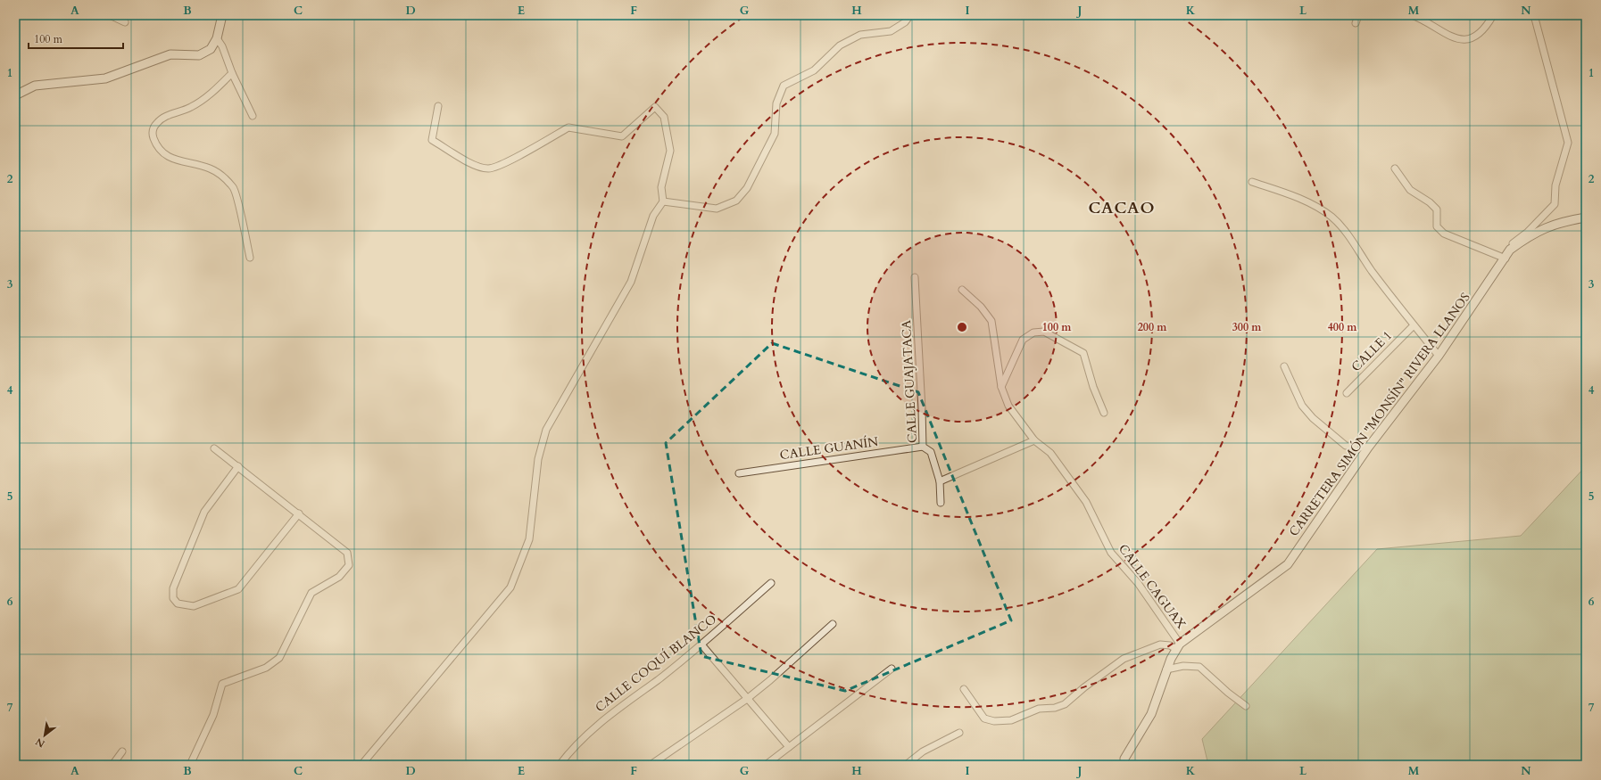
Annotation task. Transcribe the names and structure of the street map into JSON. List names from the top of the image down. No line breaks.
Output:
{"streets":{"street":["CALLE 1","CALLE GUAJATACA","CARRETERA SIMÓN \"MONSÍN\" RIVERA LLANOS","CALLE GUANÍN","CALLE CAGUAX","CALLE COQUÍ BLANCO"]},"crossings":[["CALLE GUAJATACA","CALLE GUANÍN"],["CARRETERA SIMÓN \"MONSÍN\" RIVERA LLANOS","CALLE CAGUAX"]],"districts":["CACAO"],"scale_bar":"100 m","north":"bottom left","grid":{"columns":["A","B","C","D","E","F","G","H","I","J","K","L","M","N"],"rows":["1","2","3","4","5","6","7"]},"rings":["100 m","200 m","300 m","400 m"]}
